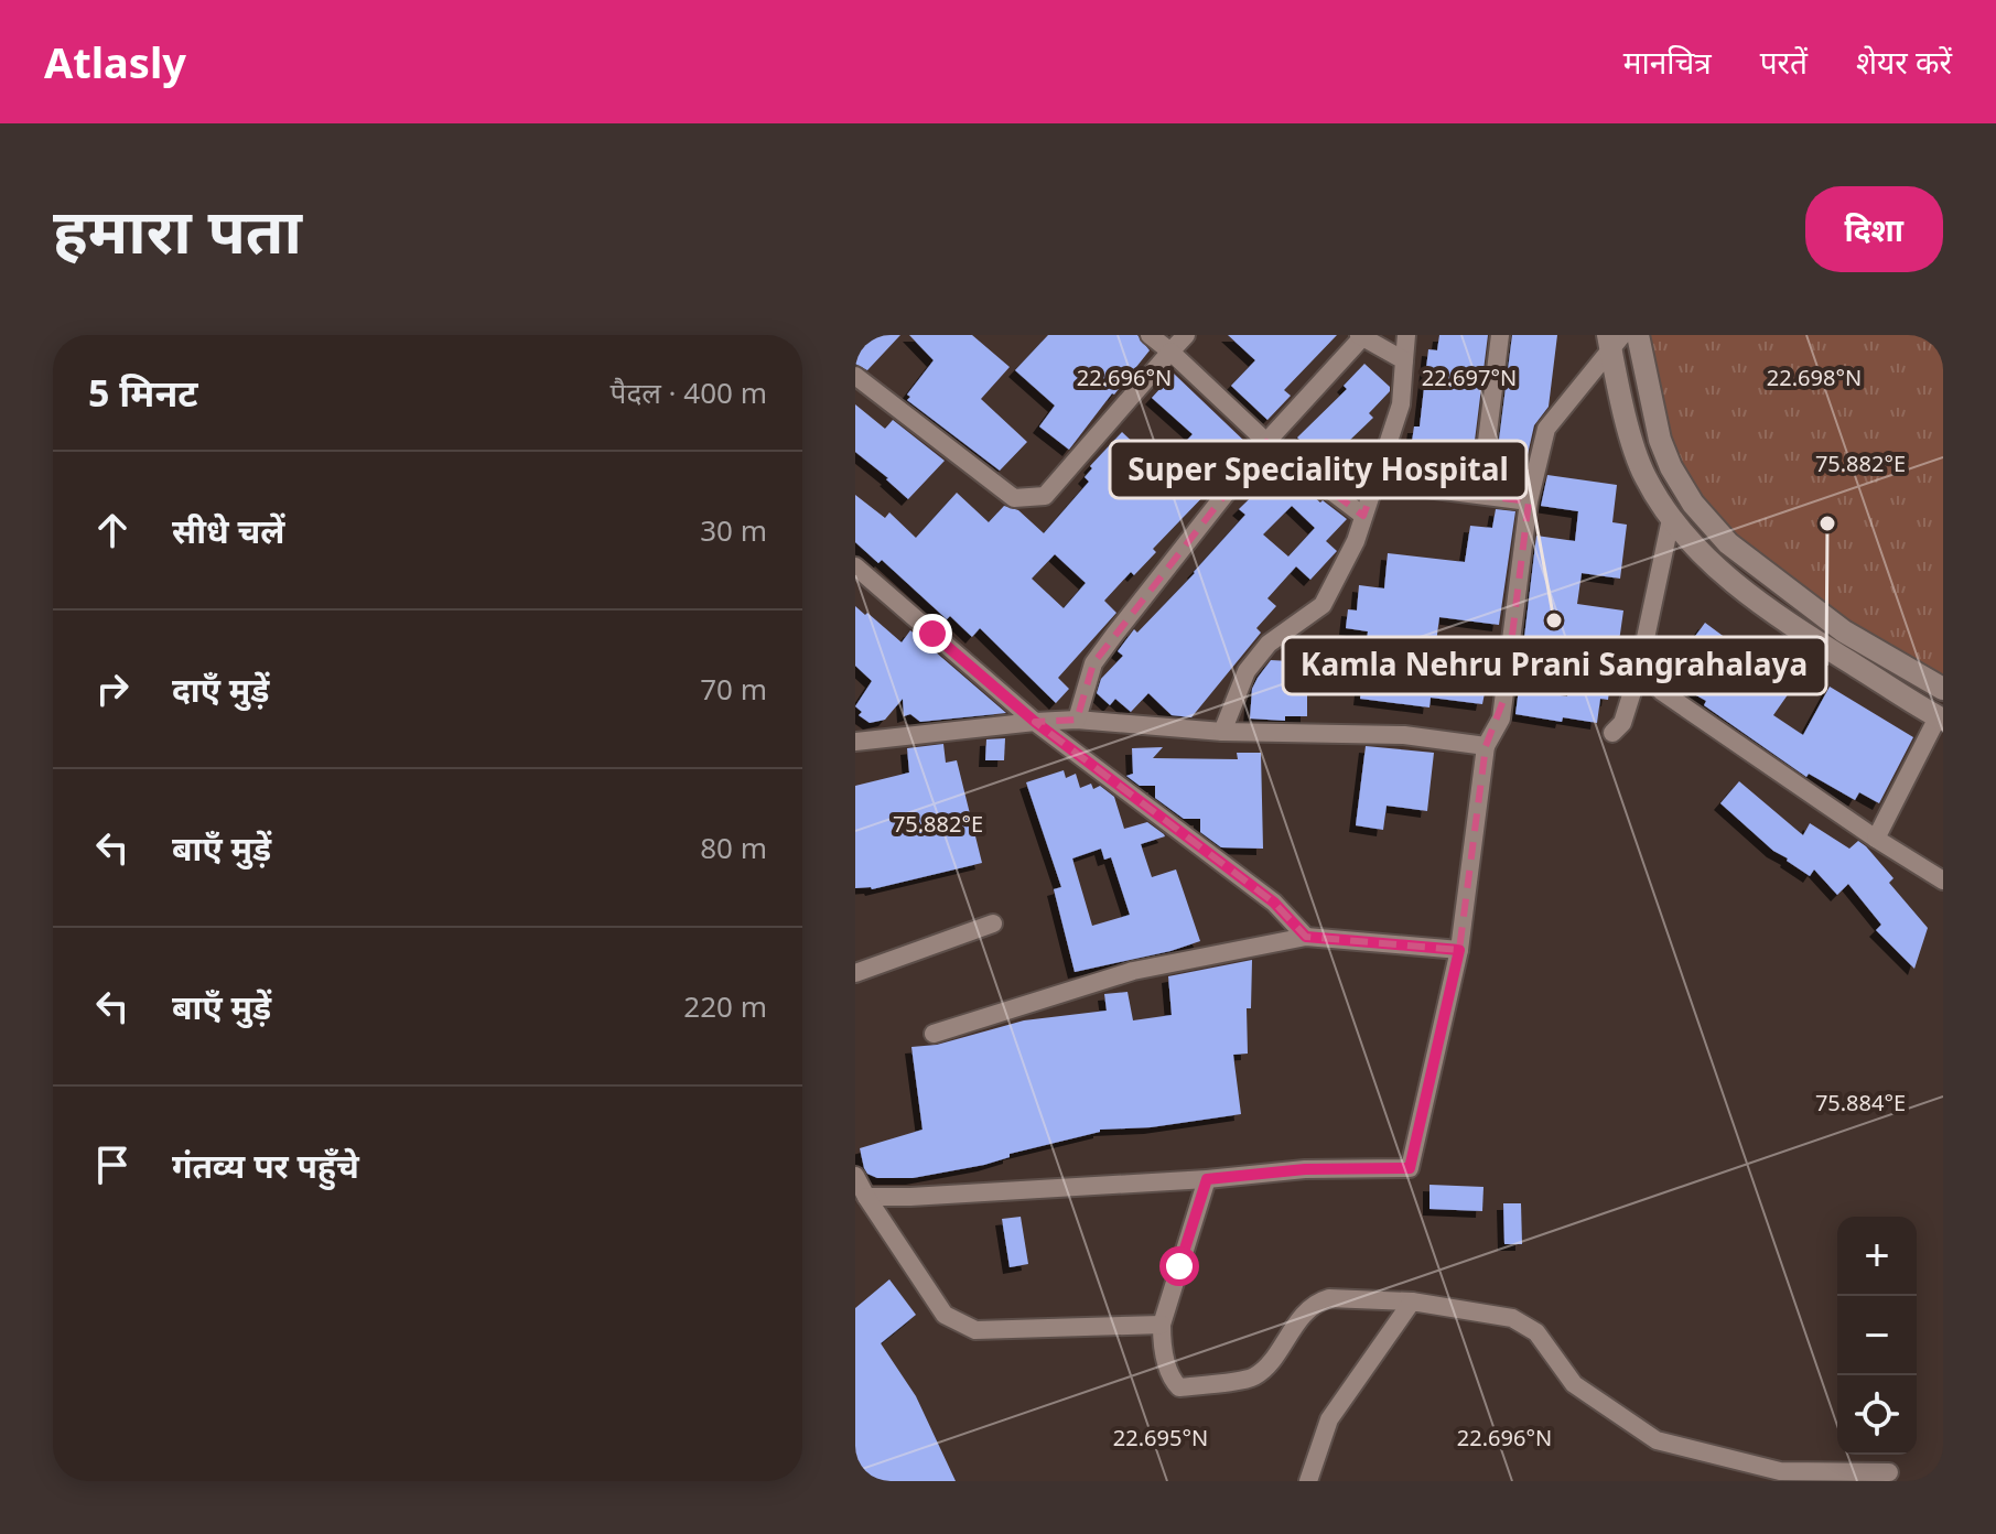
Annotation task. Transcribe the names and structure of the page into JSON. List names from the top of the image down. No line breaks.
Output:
{"places":["Kamla Nehru Prani Sangrahalaya","Super Speciality Hospital"],"page":{"header":"Atlasly","nav":["मानचित्र","परतें","शेयर करें"],"buttons":"दिशा","title":"हमारा पता","heading":["5 मिनट","पैदल · 400 m"],"list":[["सीधे चलें","30 m"],["दाएँ मुड़ें","70 m"],["बाएँ मुड़ें","80 m"],["बाएँ मुड़ें","220 m"],"गंतव्य पर पहुँचे"],"map_buttons":["+","−"]},"coordinates":["22.696°N","22.697°N","22.698°N","75.882°E","75.884°E","22.695°N"]}
